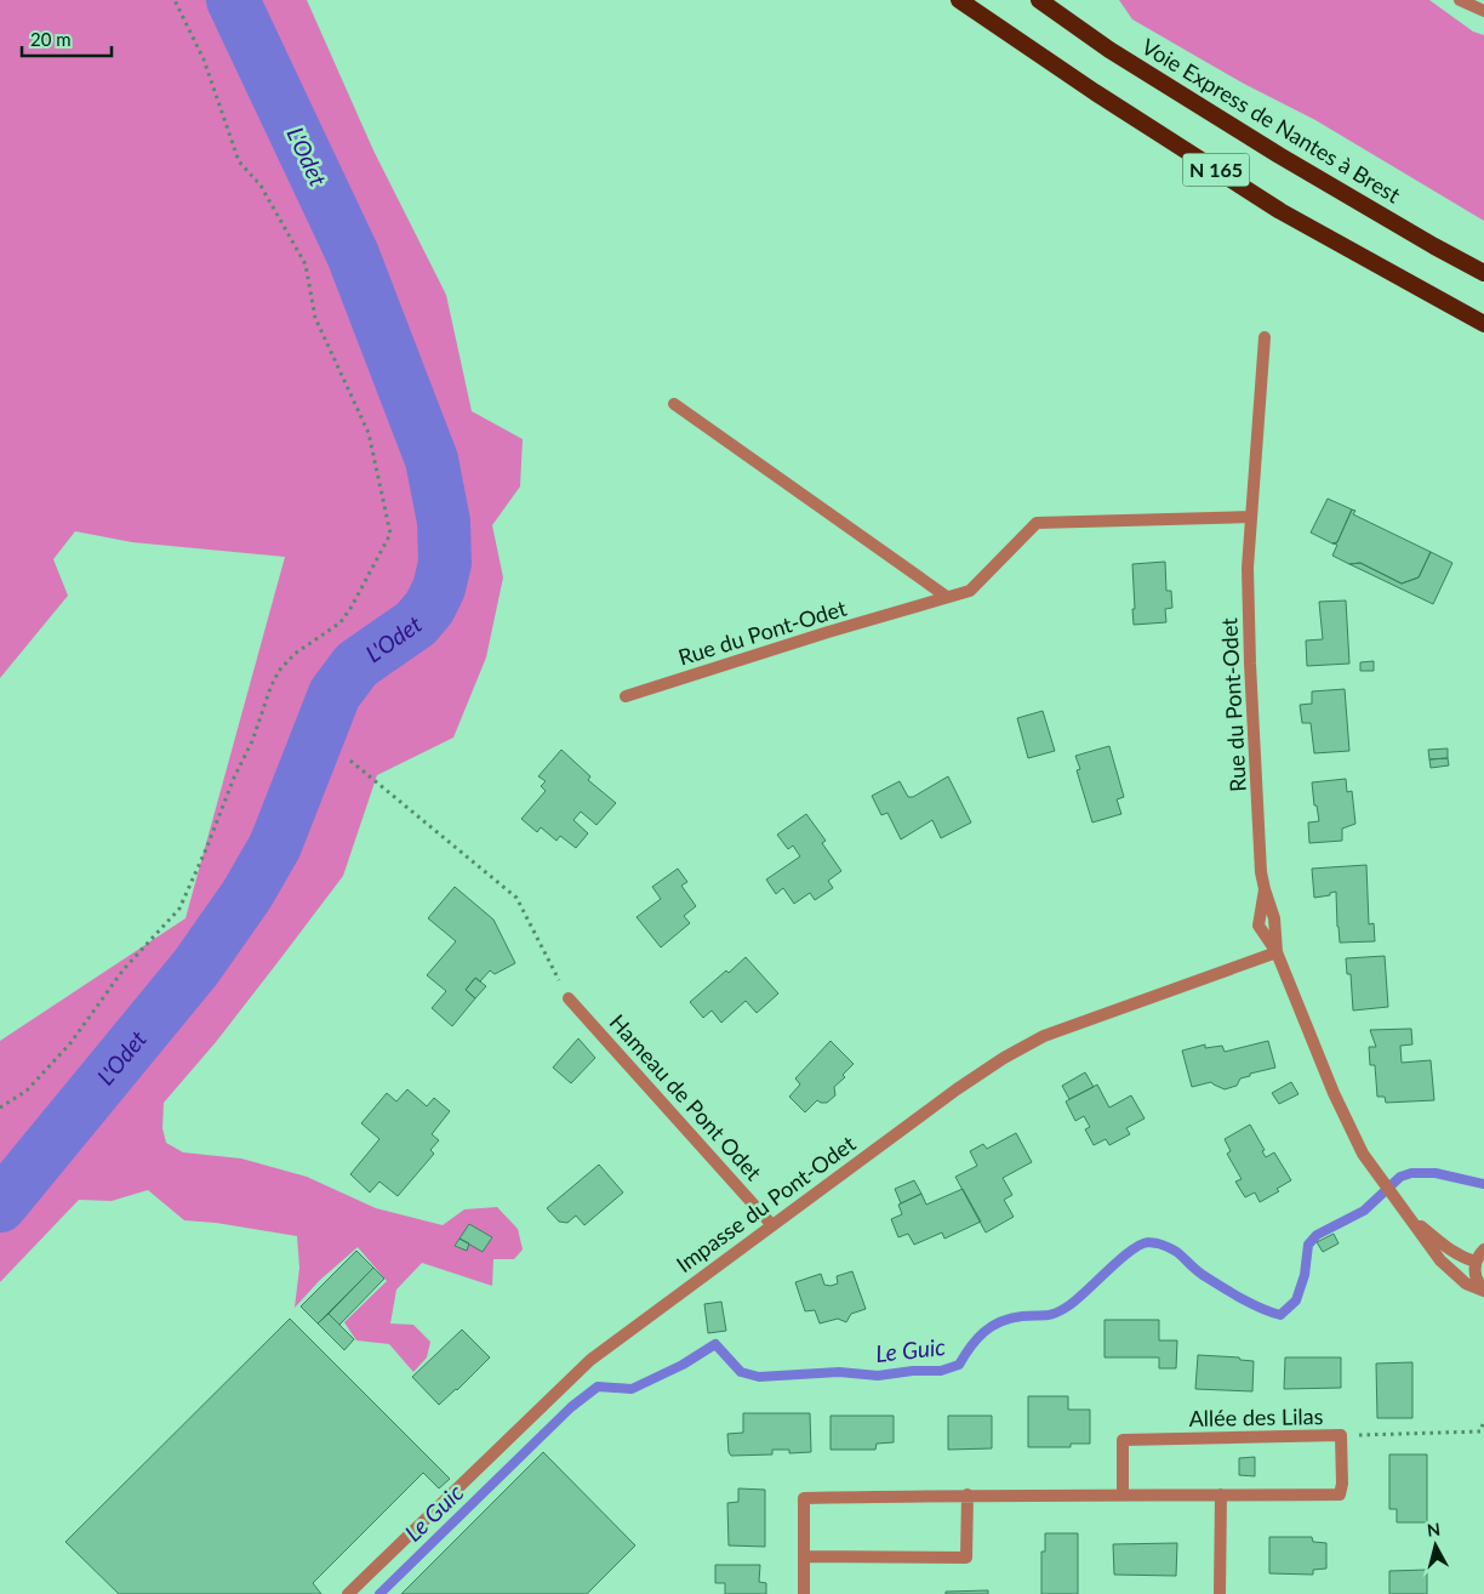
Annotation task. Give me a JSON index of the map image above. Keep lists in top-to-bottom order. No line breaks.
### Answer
{"streets":{"highway":["Voie Express de Nantes à Brest","N 165"],"street":["Rue du Pont-Odet","Hameau de Pont Odet","Impasse du Pont-Odet","Allée des Lilas"]},"crossings":[["Rue du Pont-Odet","Impasse du Pont-Odet"],["Hameau de Pont Odet","Impasse du Pont-Odet"]],"water":["L'Odet","Le Guic"],"scale_bar":"20 m","north":"top"}
